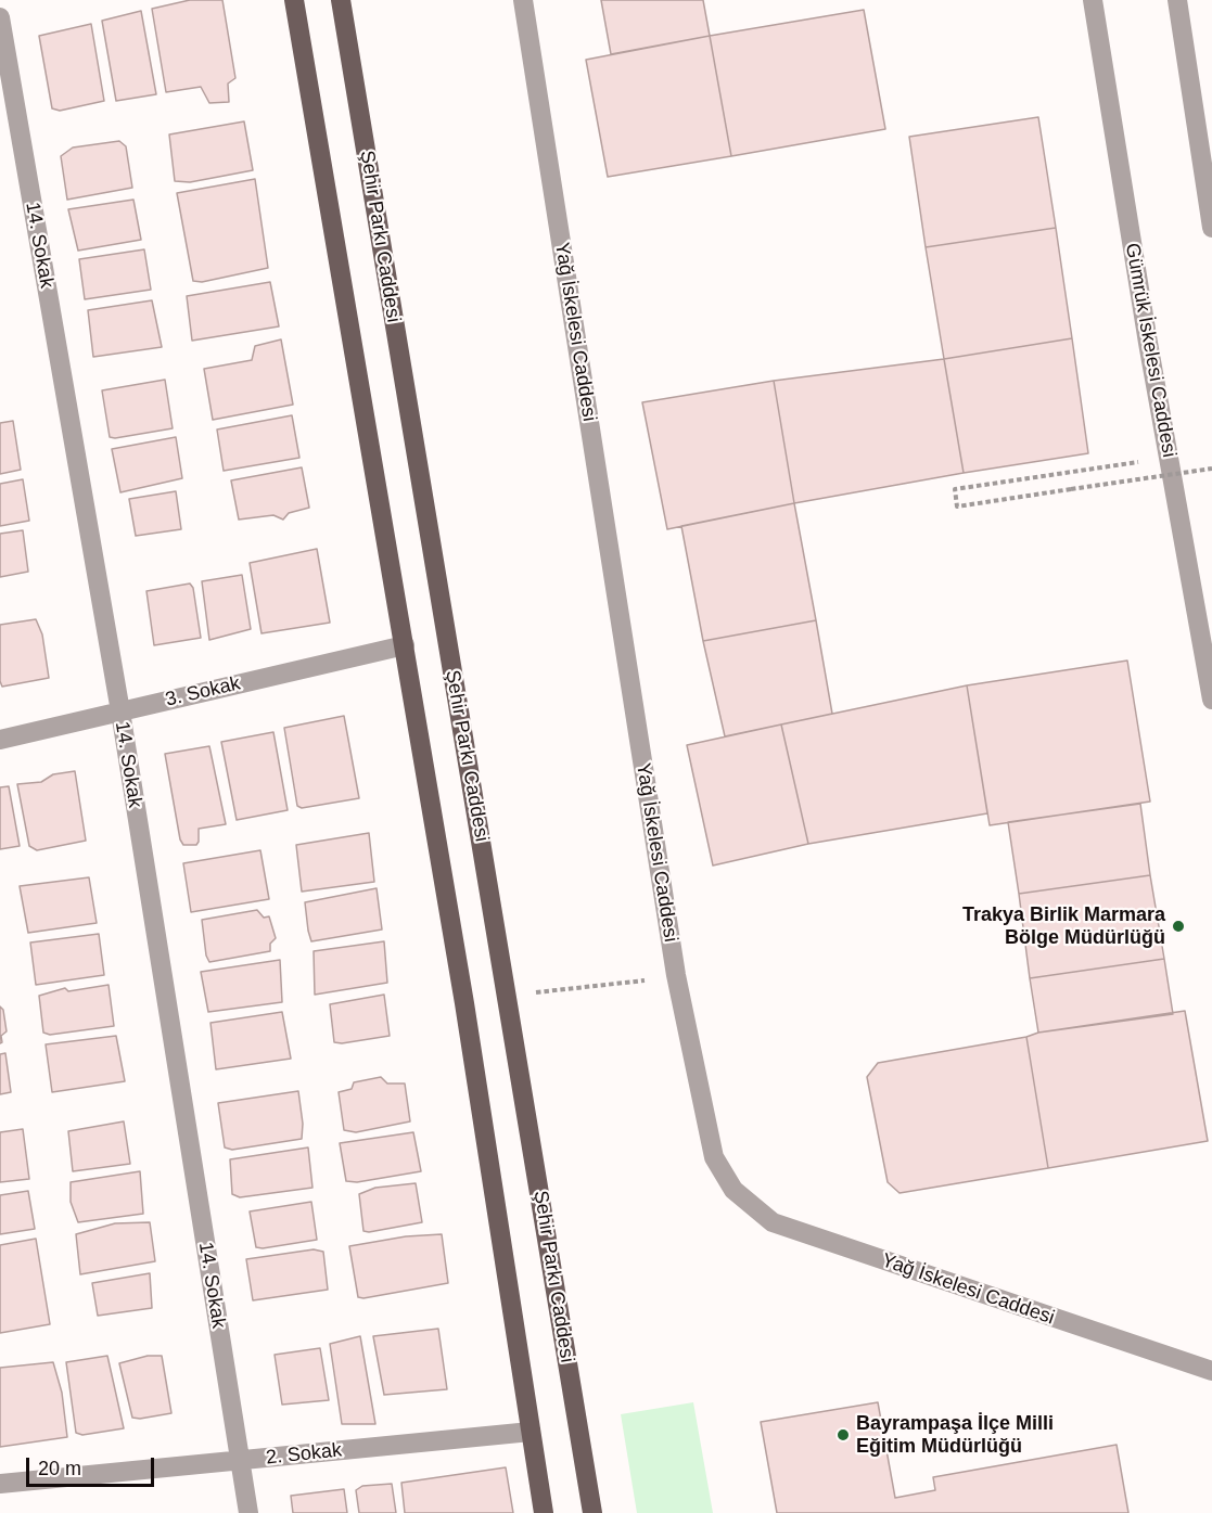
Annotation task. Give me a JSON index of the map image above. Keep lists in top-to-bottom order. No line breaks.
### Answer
{"streets":{"main road":["Şehir Parkı Caddesi"],"street":["14. Sokak","Yağ İskelesi Caddesi","Gümrük İskelesi Caddesi","3. Sokak","2. Sokak"]},"crossings":[["14. Sokak","3. Sokak"],["14. Sokak","2. Sokak"]],"places":["Trakya Birlik Marmara Bölge Müdürlüğü","Bayrampaşa İlçe Milli Eğitim Müdürlüğü"],"scale_bar":"20 m"}
